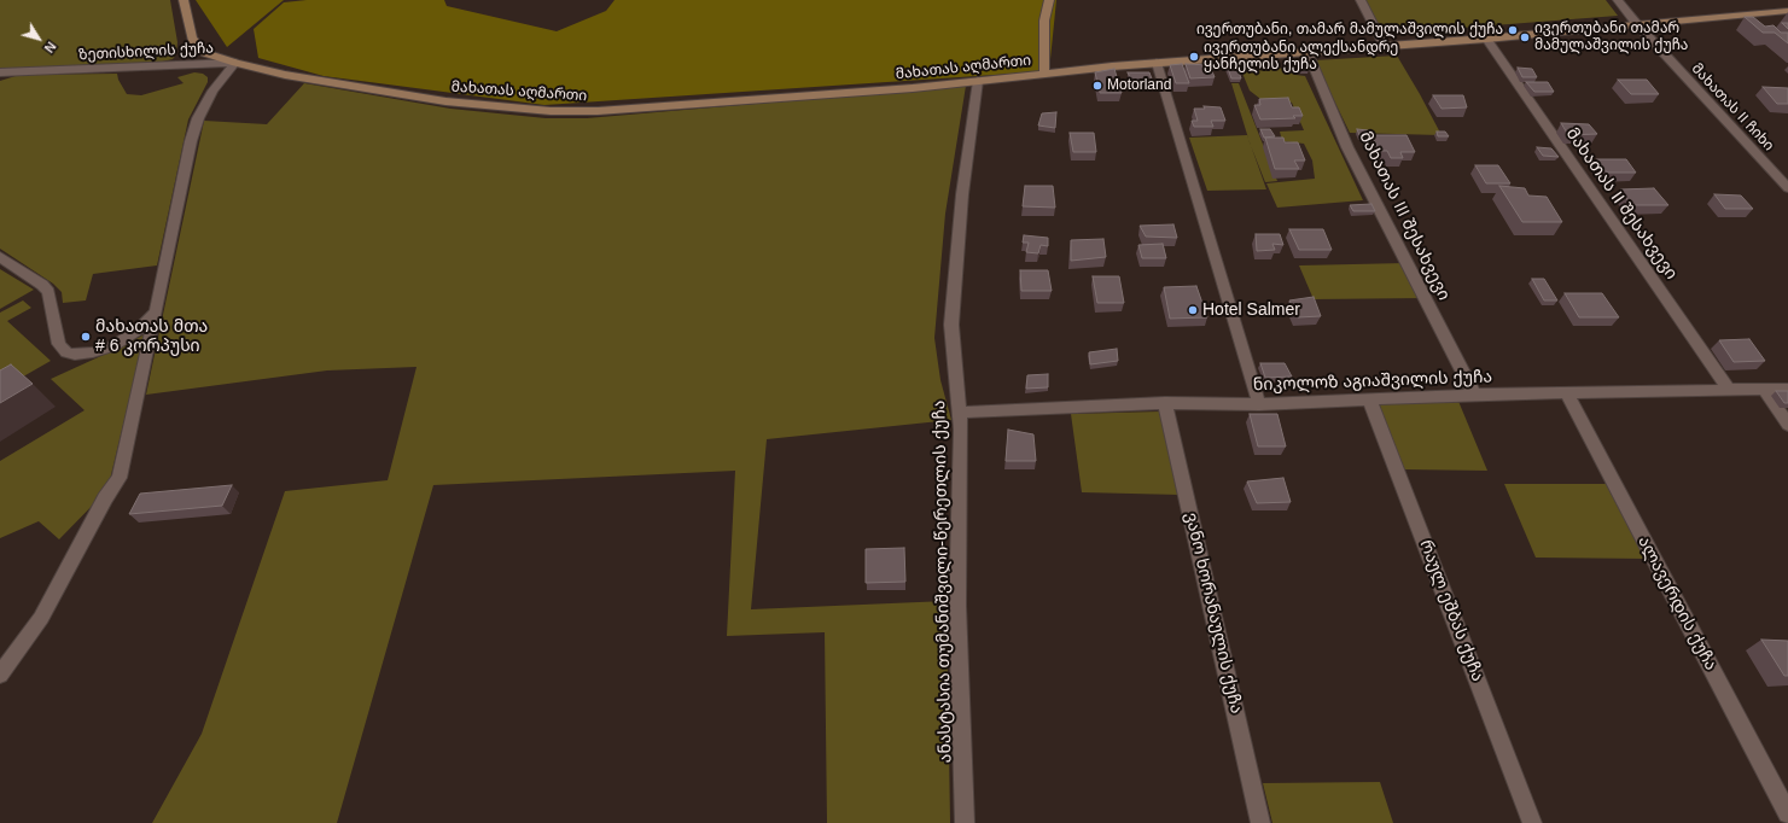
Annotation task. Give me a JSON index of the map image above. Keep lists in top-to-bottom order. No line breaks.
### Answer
{"streets":{"main road":["მახათას აღმართი"],"street":["ზეთისხილის ქუჩა","მახათას II ჩიხი","მახათას II შესახვევი","მახათას III შესახვევი","ნიკოლოზ აგიაშვილის ქუჩა","ანასტასია თუმანიშვილი-წერეთლის ქუჩა","ალავერდის ქუჩა","რაულ ეშბას ქუჩა","ვანო ხორანაულის ქუჩა"]},"crossings":[["ზეთისხილის ქუჩა","მახათას აღმართი"],["მახათას აღმართი","მახათას II ჩიხი"],["მახათას აღმართი","მახათას II შესახვევი"],["მახათას აღმართი","მახათას III შესახვევი"],["მახათას აღმართი","ანასტასია თუმანიშვილი-წერეთლის ქუჩა"],["მახათას II შესახვევი","ნიკოლოზ აგიაშვილის ქუჩა"],["მახათას III შესახვევი","ნიკოლოზ აგიაშვილის ქუჩა"],["ნიკოლოზ აგიაშვილის ქუჩა","ანასტასია თუმანიშვილი-წერეთლის ქუჩა"],["ნიკოლოზ აგიაშვილის ქუჩა","ალავერდის ქუჩა"],["ნიკოლოზ აგიაშვილის ქუჩა","რაულ ეშბას ქუჩა"],["ნიკოლოზ აგიაშვილის ქუჩა","ვანო ხორანაულის ქუჩა"]],"places":["ივერთუბანი, თამარ მამულაშვილის ქუჩა","ივერთუბანი თამარ მამულაშვილის ქუჩა","ივერთუბანი ალექსანდრე ყანჩელის ქუჩა","Motorland","Hotel Salmer","მახათას მთა # 6 კორპუსი"],"north":"bottom right"}
